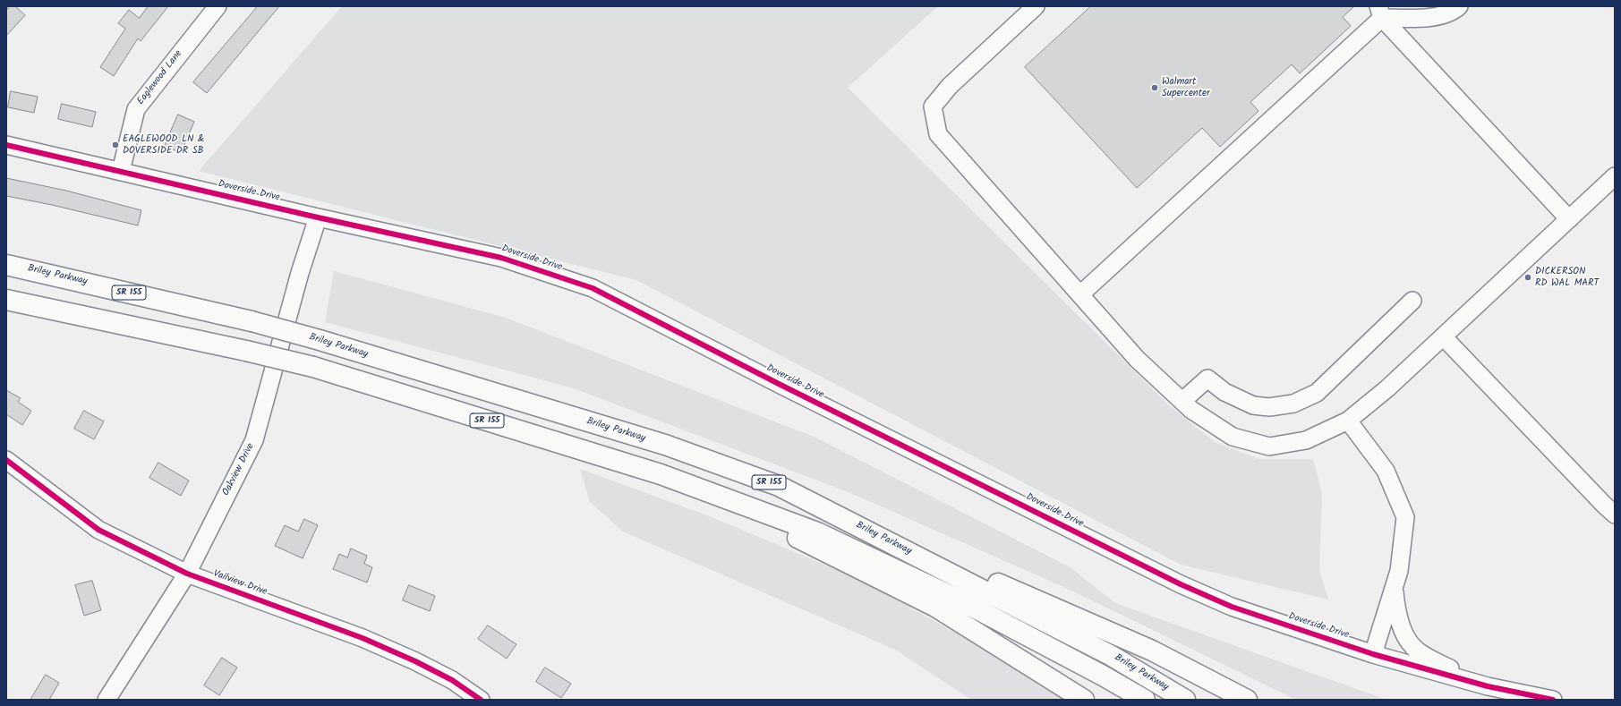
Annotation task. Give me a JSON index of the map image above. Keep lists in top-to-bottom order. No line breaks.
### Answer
{"streets":{"highway":["Briley Parkway","SR 155"],"street":["Eaglewood Lane","Doverside Drive","Oakview Drive","Vailview Drive"]},"crossings":[["Eaglewood Lane","Doverside Drive"],["Doverside Drive","Oakview Drive"],["Oakview Drive","Vailview Drive"]],"places":["Walmart Supercenter","EAGLEWOOD LN & DOVERSIDE DR SB","DICKERSON RD WAL MART"]}
